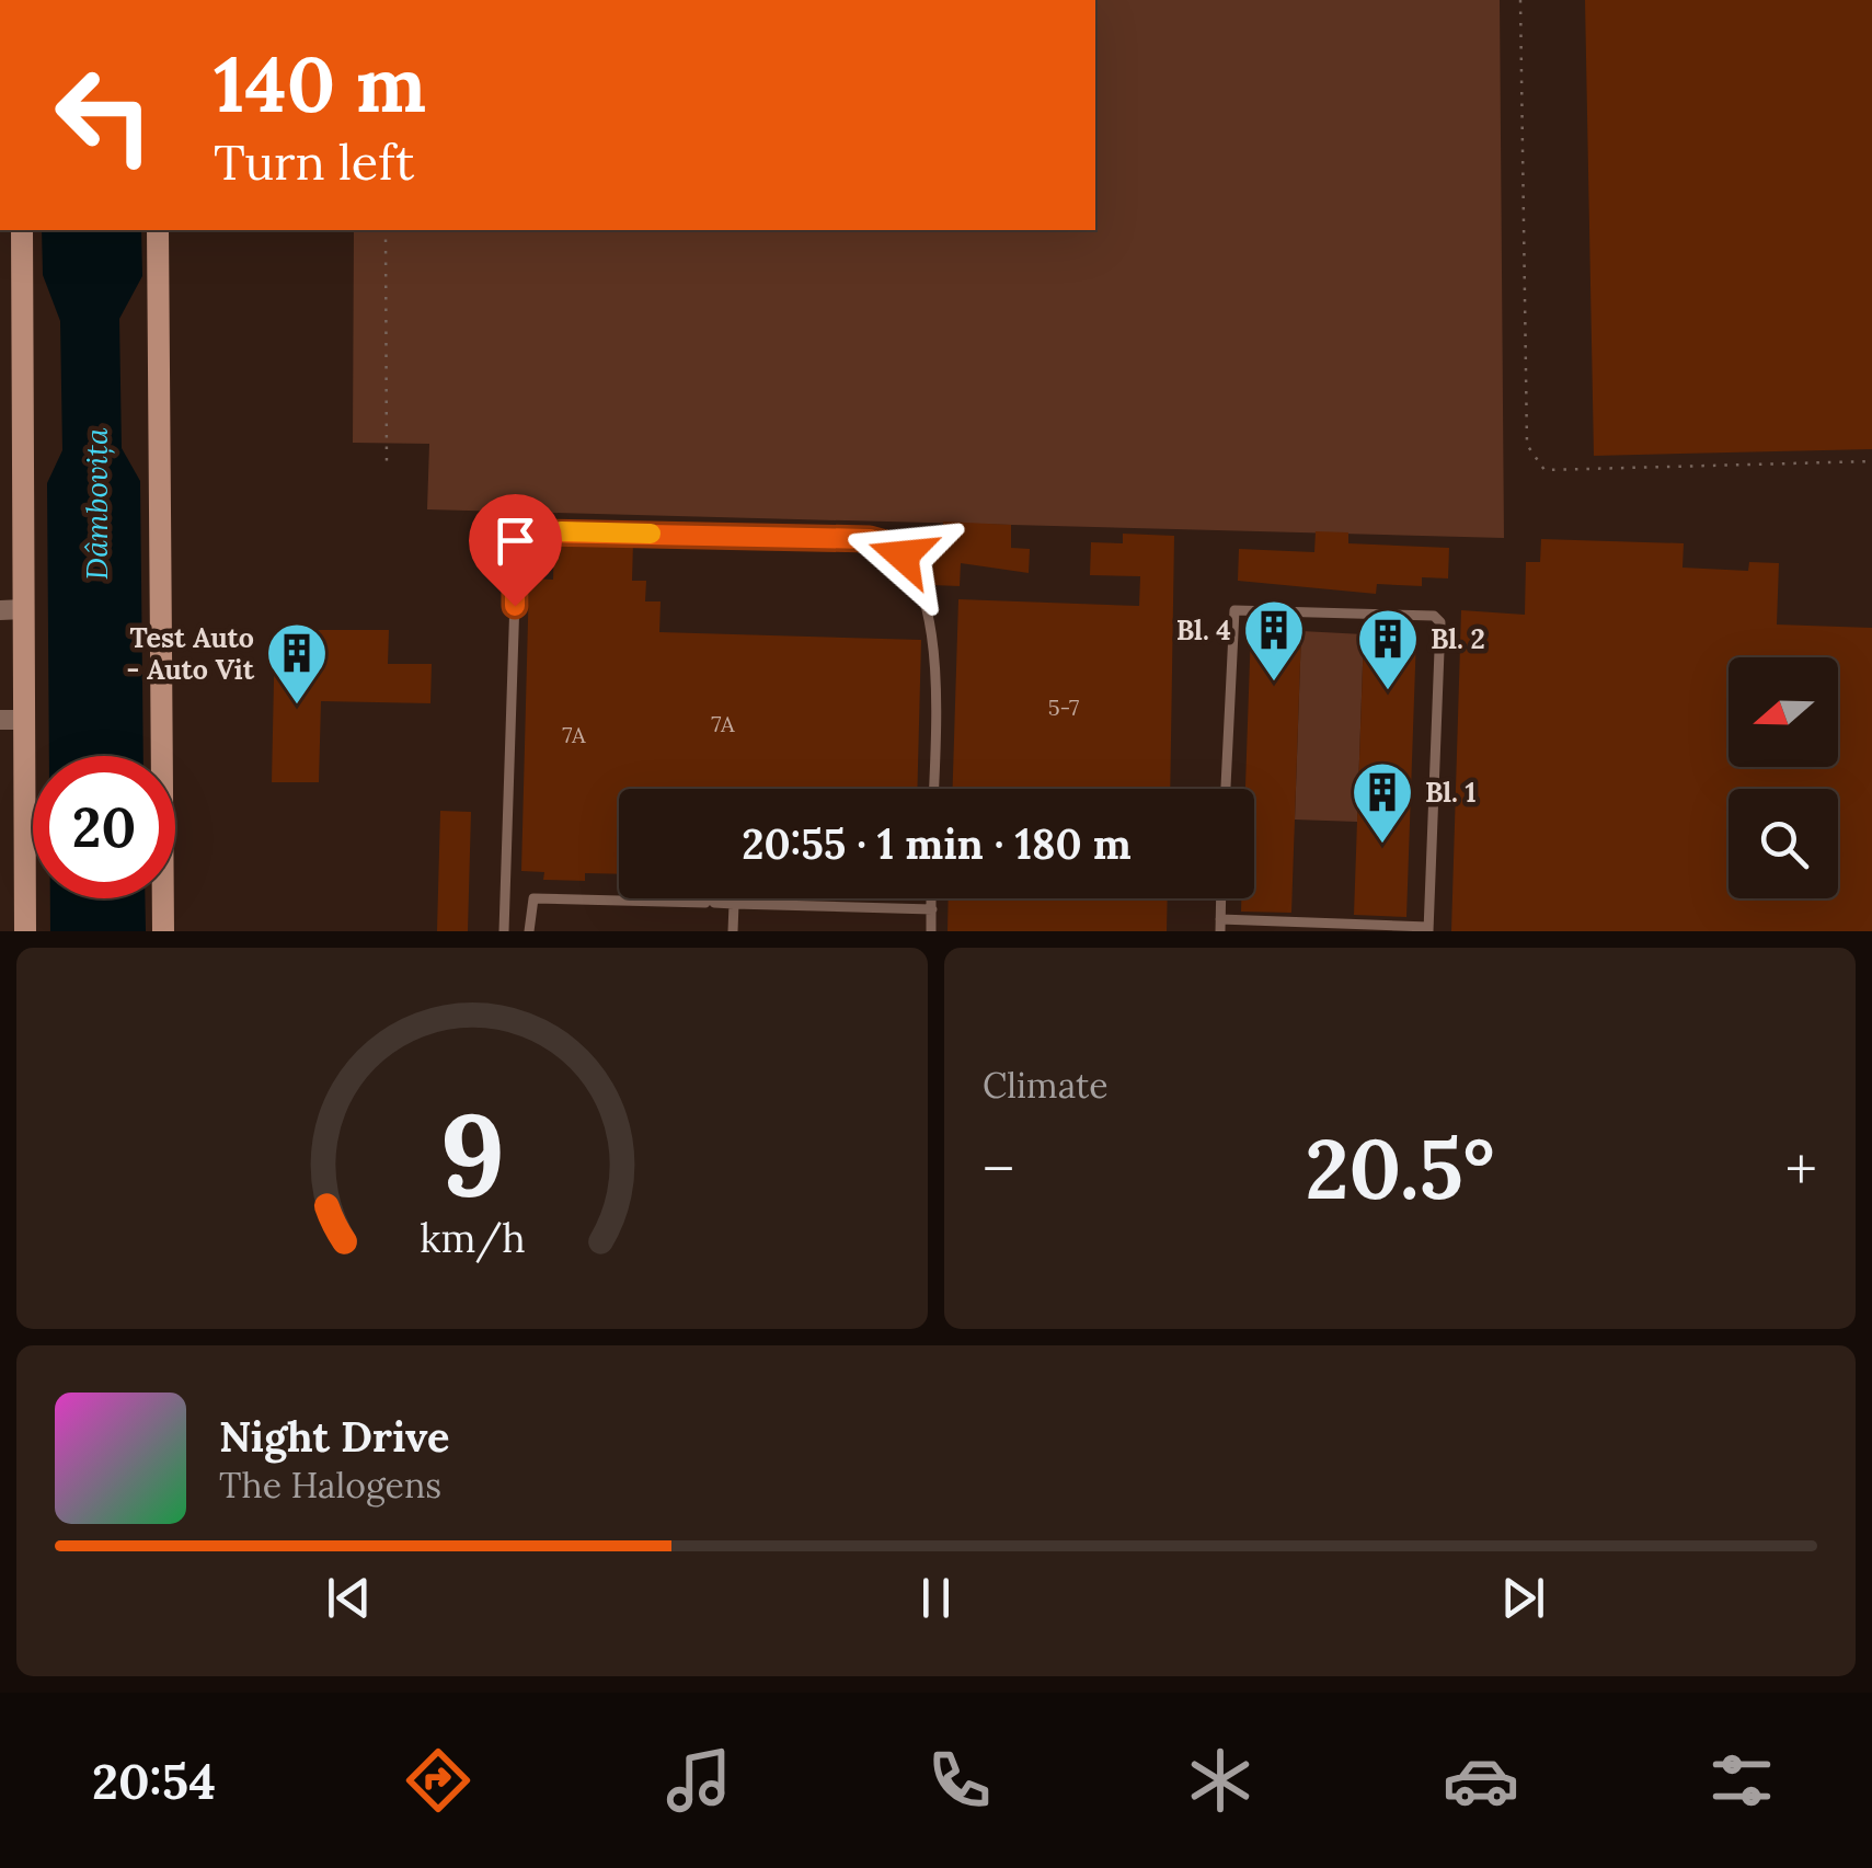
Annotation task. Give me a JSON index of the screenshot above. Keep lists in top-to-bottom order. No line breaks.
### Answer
{"water":["Dâmbovița"],"places":{"building":["Bl. 4","Bl. 2","Test Auto - Auto Vit","Bl. 1"]},"house_numbers":["5-7","7A","7A"],"north":"left","page":{"turn":["140 m","Turn left"],"limit":"20","trip":"20:55 · 1 min · 180 m","tile":"Climate","heat":["−","20.5°","+"],"song":["Night Drive","The Halogens"],"tabs":"20:54","gauge":["9","km/h"]}}
